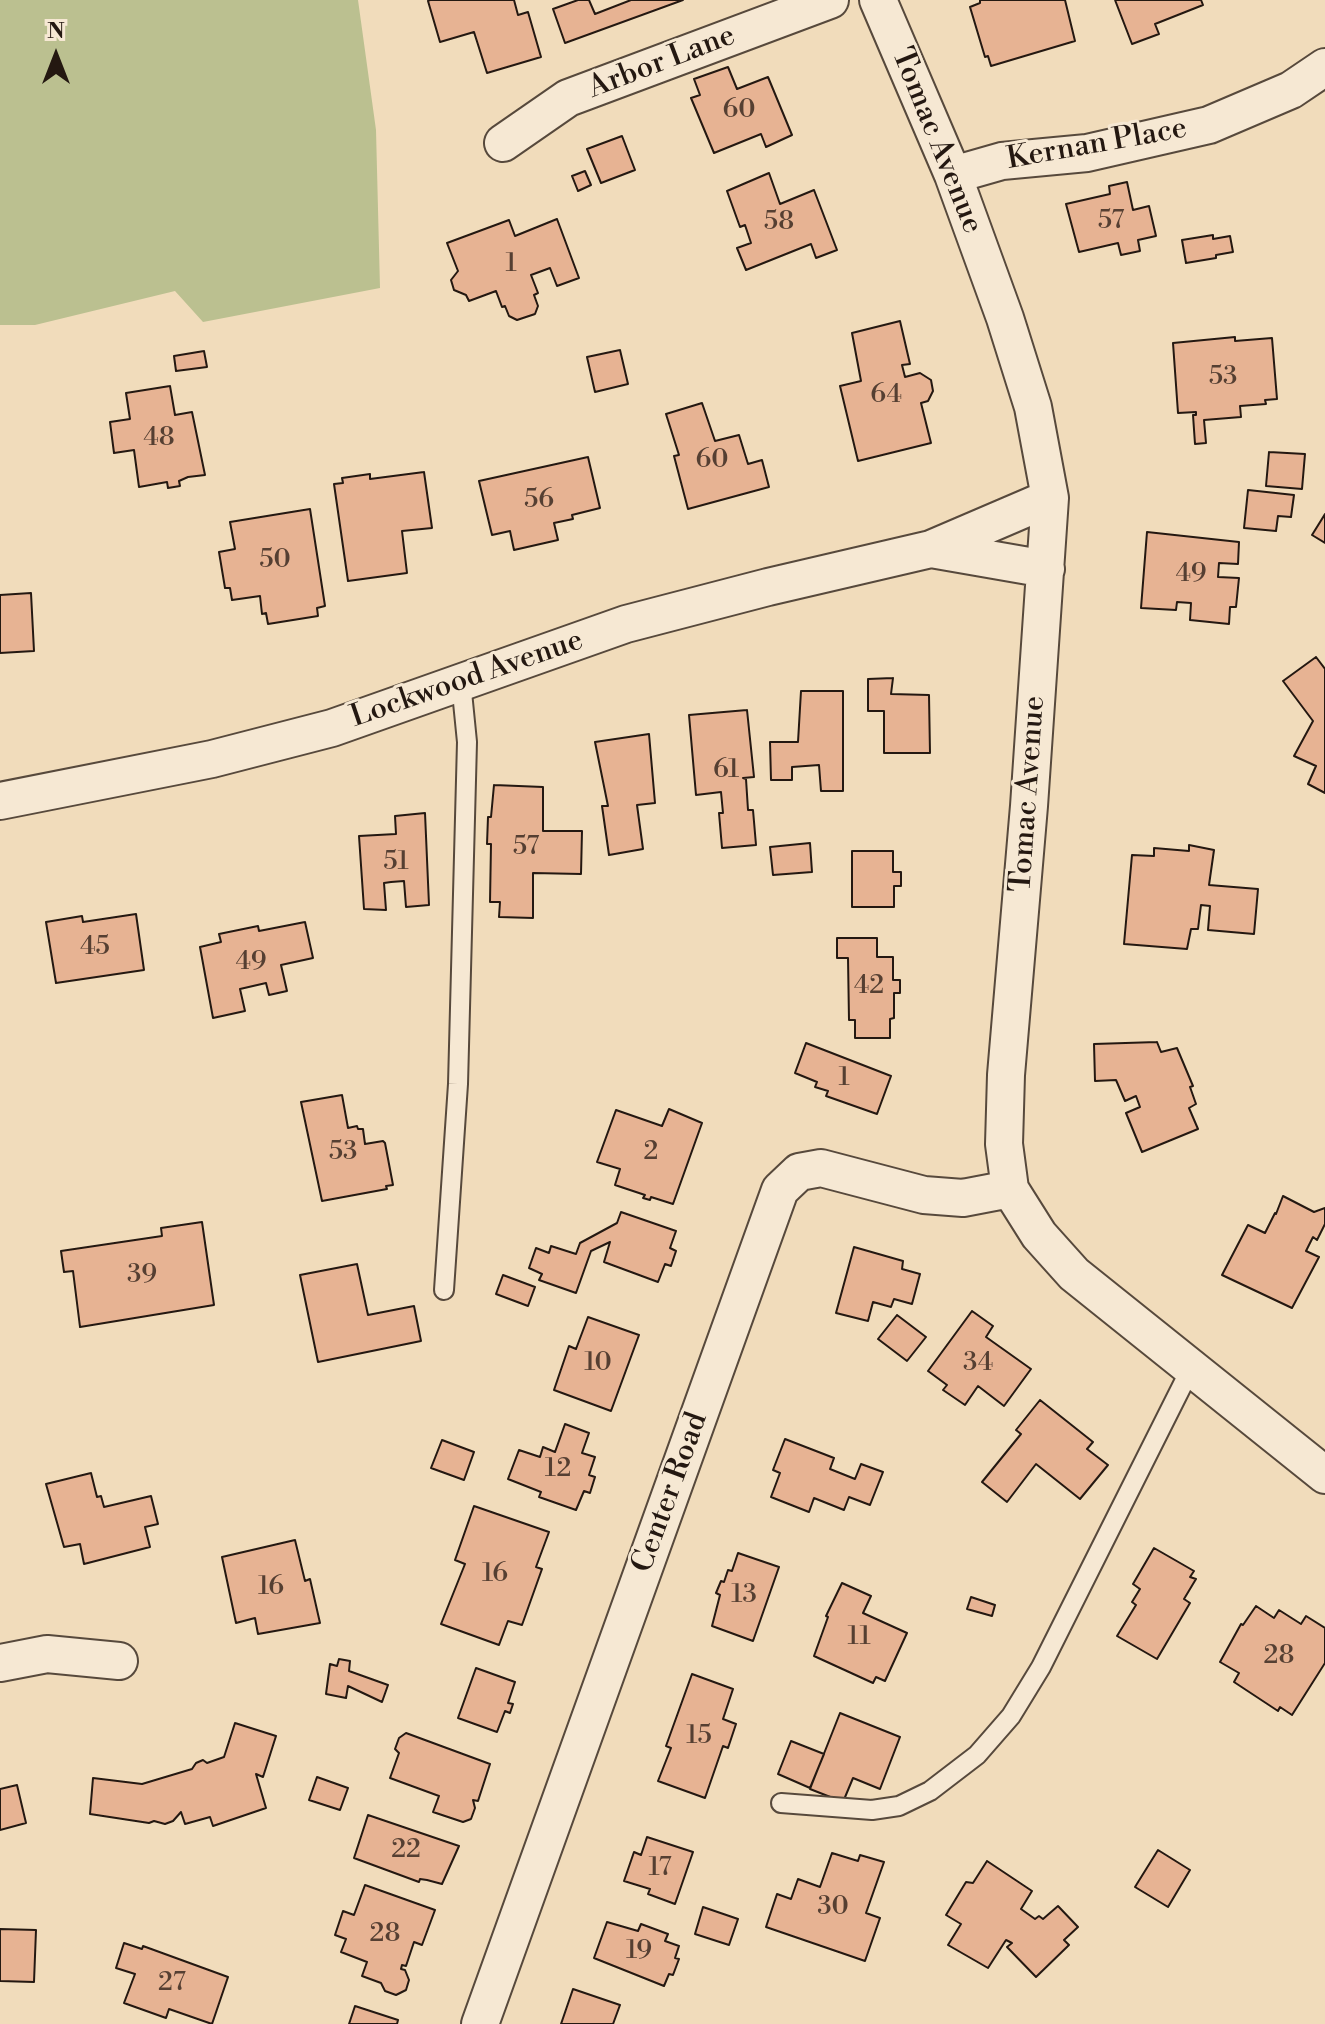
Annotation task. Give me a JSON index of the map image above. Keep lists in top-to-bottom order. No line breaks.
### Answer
{"streets":{"street":["Arbor Lane","Tomac Avenue","Kernan Place","Lockwood Avenue","Center Road"]},"crossings":[["Tomac Avenue","Kernan Place"],["Tomac Avenue","Lockwood Avenue"],["Tomac Avenue","Center Road"]],"house_numbers":["60","57","58","1","53","64","48","60","56","50","49","61","57","51","45","49","42","1","53","2","39","10","34","12","16","16","13","11","28","15","22","17","30","28","19","27"],"north":"top"}
